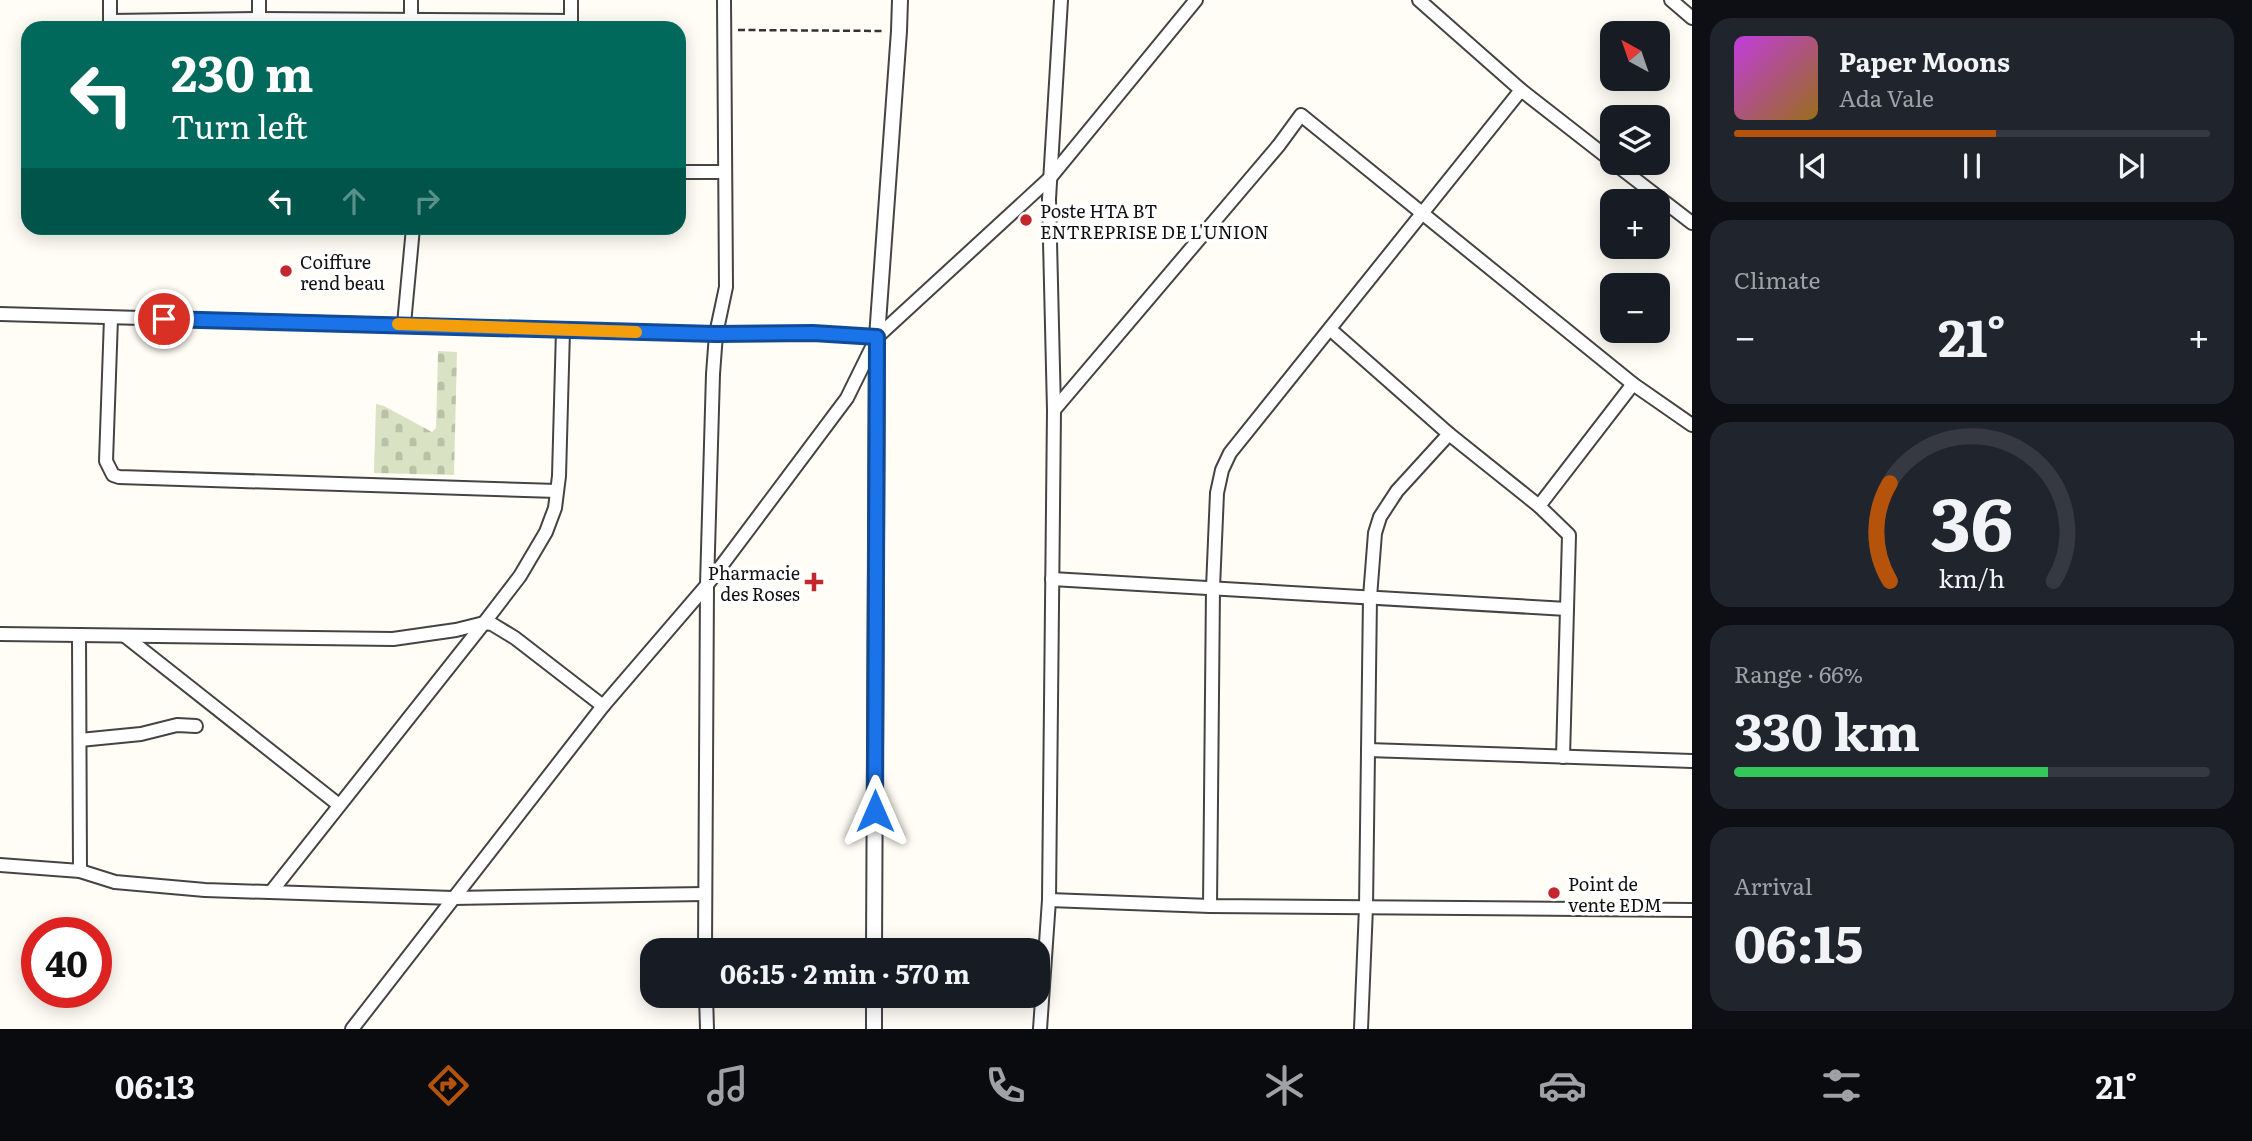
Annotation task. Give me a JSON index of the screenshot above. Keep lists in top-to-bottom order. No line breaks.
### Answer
{"places":{"other":["Poste HTA BT ENTREPRISE DE L'UNION","Coiffure rend beau","Point de vente EDM"],"health":["Pharmacie des Roses"]},"north":"top left","page":{"map_buttons":["+","−"],"turn":["230 m","Turn left"],"song":["Paper Moons","Ada Vale"],"tile":["Climate",["Range · 66%","330 km"],["Arrival","06:15"]],"heat":["−","21°","+"],"limit":"40","trip":"06:15 · 2 min · 570 m","tabs":["06:13","21°"],"gauge":["36","km/h"]}}
